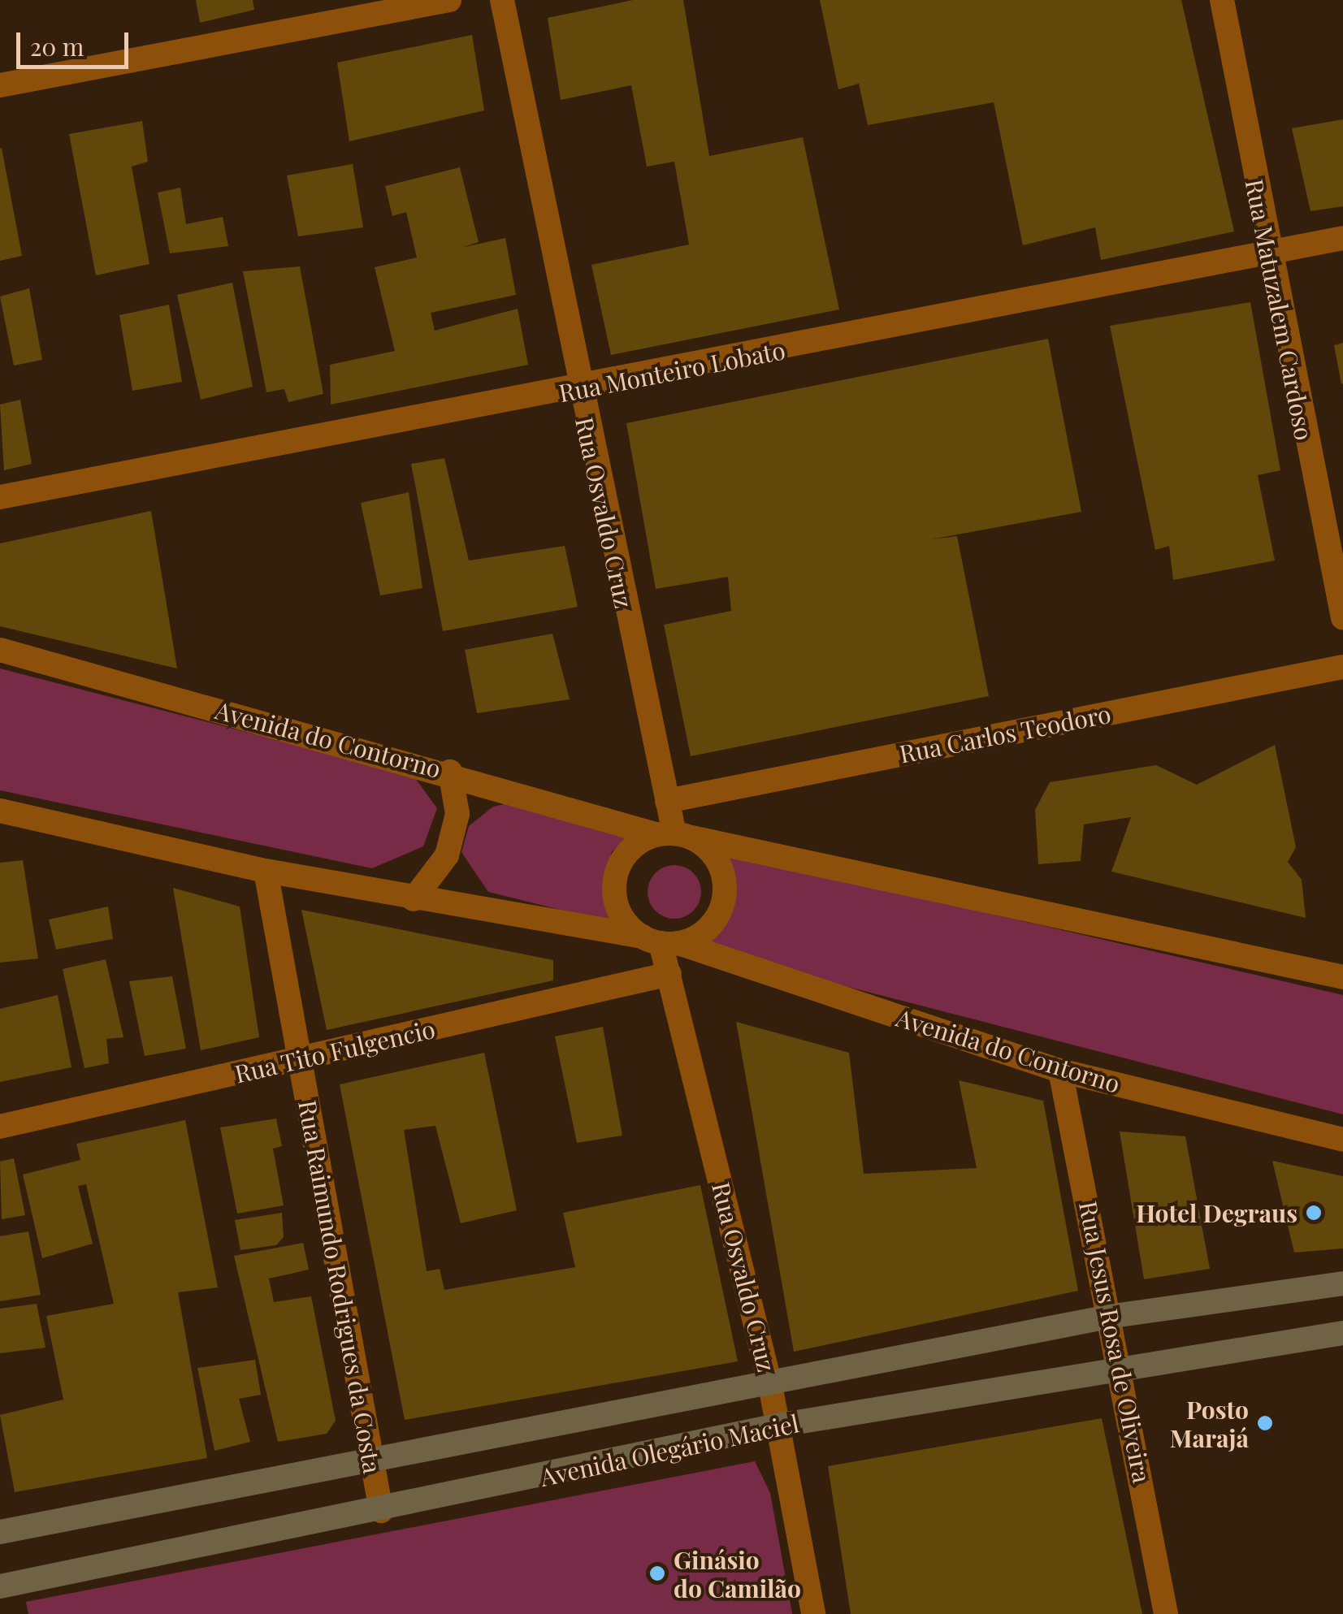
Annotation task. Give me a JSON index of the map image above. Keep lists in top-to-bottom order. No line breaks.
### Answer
{"streets":{"main road":["Avenida Olegário Maciel"],"street":["Rua Matuzalem Cardoso","Rua Monteiro Lobato","Rua Osvaldo Cruz","Rua Carlos Teodoro","Avenida do Contorno","Rua Tito Fulgencio","Rua Raimundo Rodrigues da Costa","Rua Jesus Rosa de Oliveira"]},"crossings":[["Rua Matuzalem Cardoso","Rua Monteiro Lobato"],["Rua Monteiro Lobato","Rua Osvaldo Cruz"],["Rua Osvaldo Cruz","Rua Carlos Teodoro"],["Rua Osvaldo Cruz","Avenida do Contorno"],["Rua Osvaldo Cruz","Rua Tito Fulgencio"],["Rua Osvaldo Cruz","Avenida Olegário Maciel"],["Avenida do Contorno","Rua Raimundo Rodrigues da Costa"],["Avenida do Contorno","Rua Jesus Rosa de Oliveira"],["Rua Tito Fulgencio","Rua Raimundo Rodrigues da Costa"],["Rua Raimundo Rodrigues da Costa","Avenida Olegário Maciel"],["Rua Jesus Rosa de Oliveira","Avenida Olegário Maciel"]],"places":["Hotel Degraus","Posto Marajá","Ginásio do Camilão"],"scale_bar":"20 m"}
